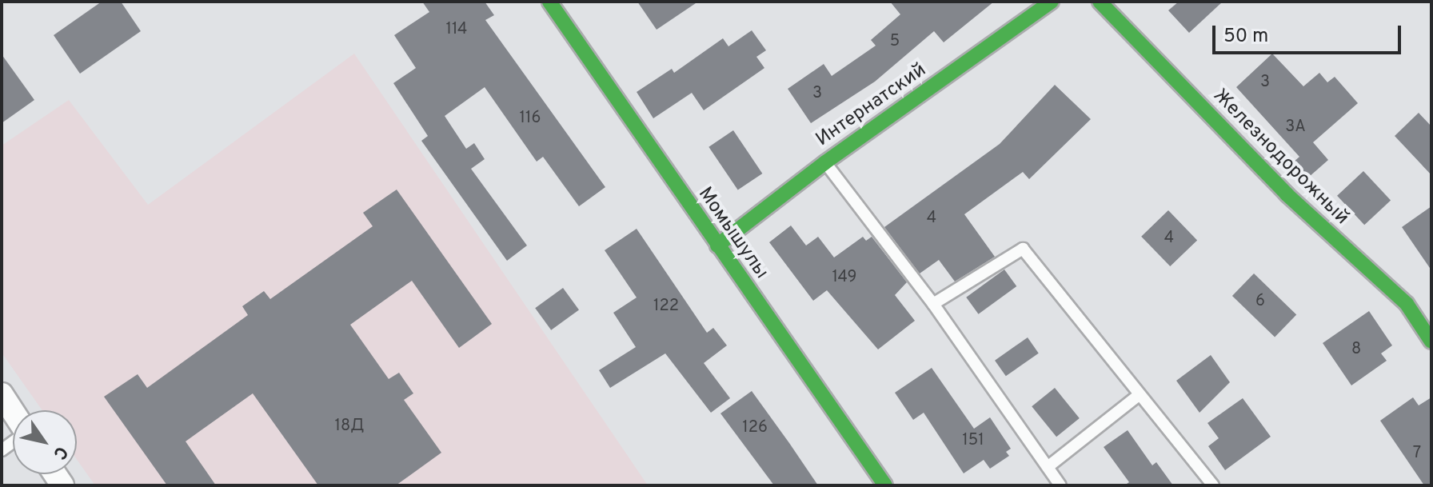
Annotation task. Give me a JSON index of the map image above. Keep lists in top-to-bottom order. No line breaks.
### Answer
{"streets":{"street":["Интернатский","Железнодорожный","Момышулы"]},"crossings":[["Интернатский","Момышулы"]],"house_numbers":["114","5","3","3","116","3А","4","4","149","6","122","8","18Д","126","151","7"],"scale_bar":"50 m","north":"bottom right"}
